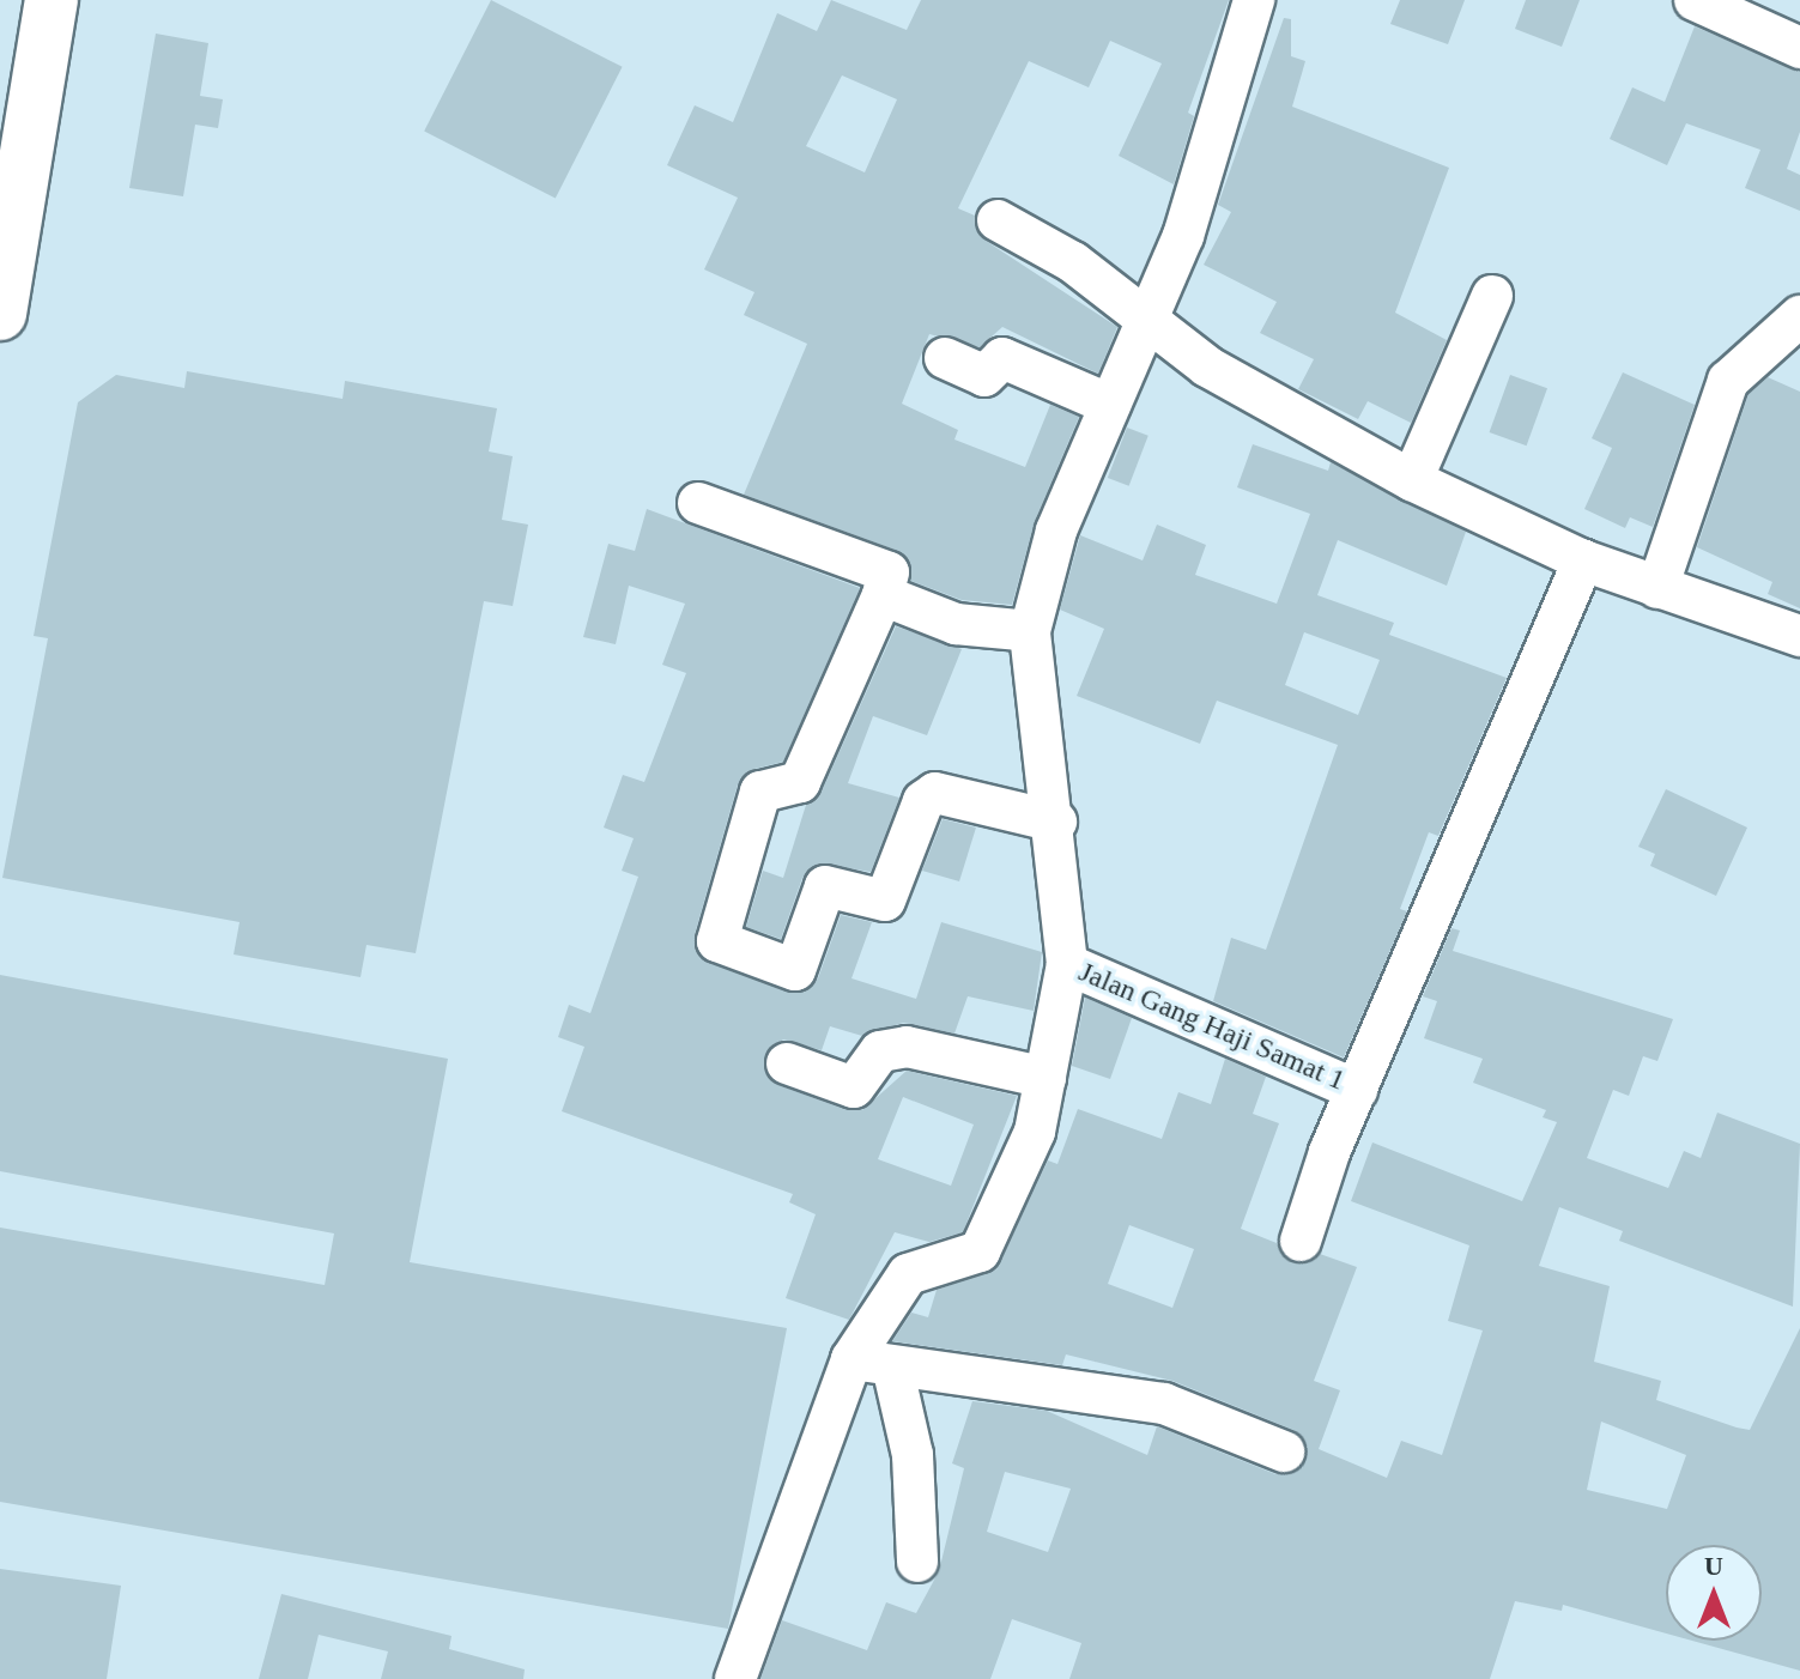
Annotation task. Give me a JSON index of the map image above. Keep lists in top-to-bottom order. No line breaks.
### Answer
{"streets":{"street":["Jalan Gang Haji Samat 1"]},"north":"top"}
